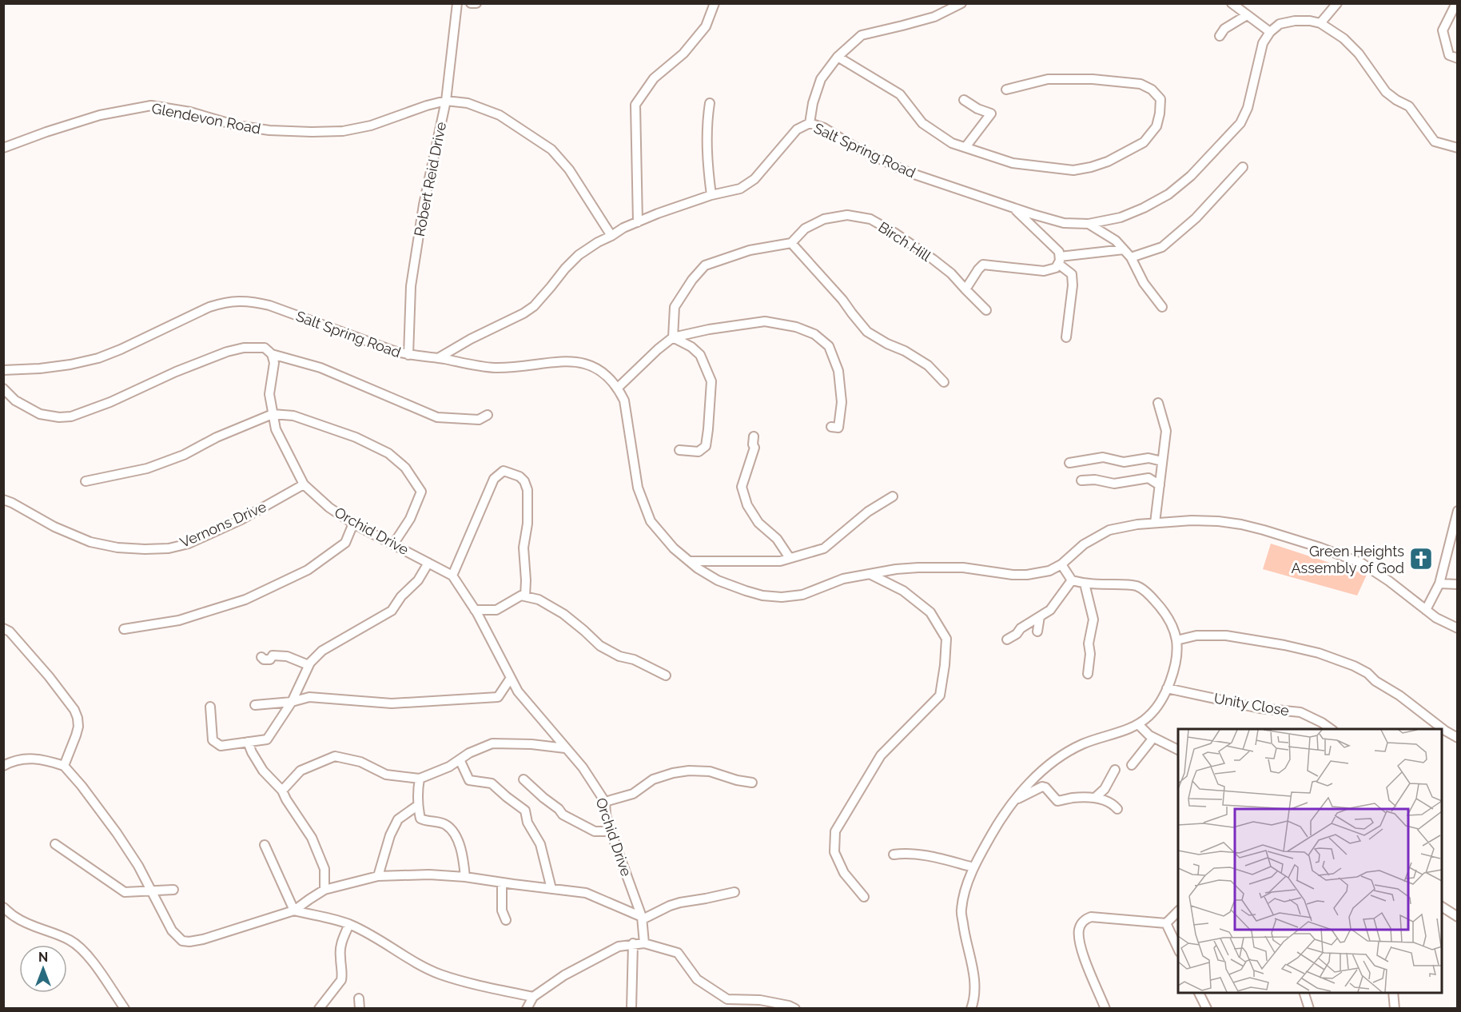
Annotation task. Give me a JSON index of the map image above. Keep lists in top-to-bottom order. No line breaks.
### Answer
{"streets":{"street":["Glendevon Road","Salt Spring Road","Robert Reid Drive","Birch Hill","Vernons Drive","Orchid Drive","Unity Close"]},"crossings":[["Glendevon Road","Salt Spring Road"],["Glendevon Road","Robert Reid Drive"],["Salt Spring Road","Robert Reid Drive"],["Vernons Drive","Orchid Drive"]],"places":{"church":["Green Heights Assembly of God"]},"north":"top"}
